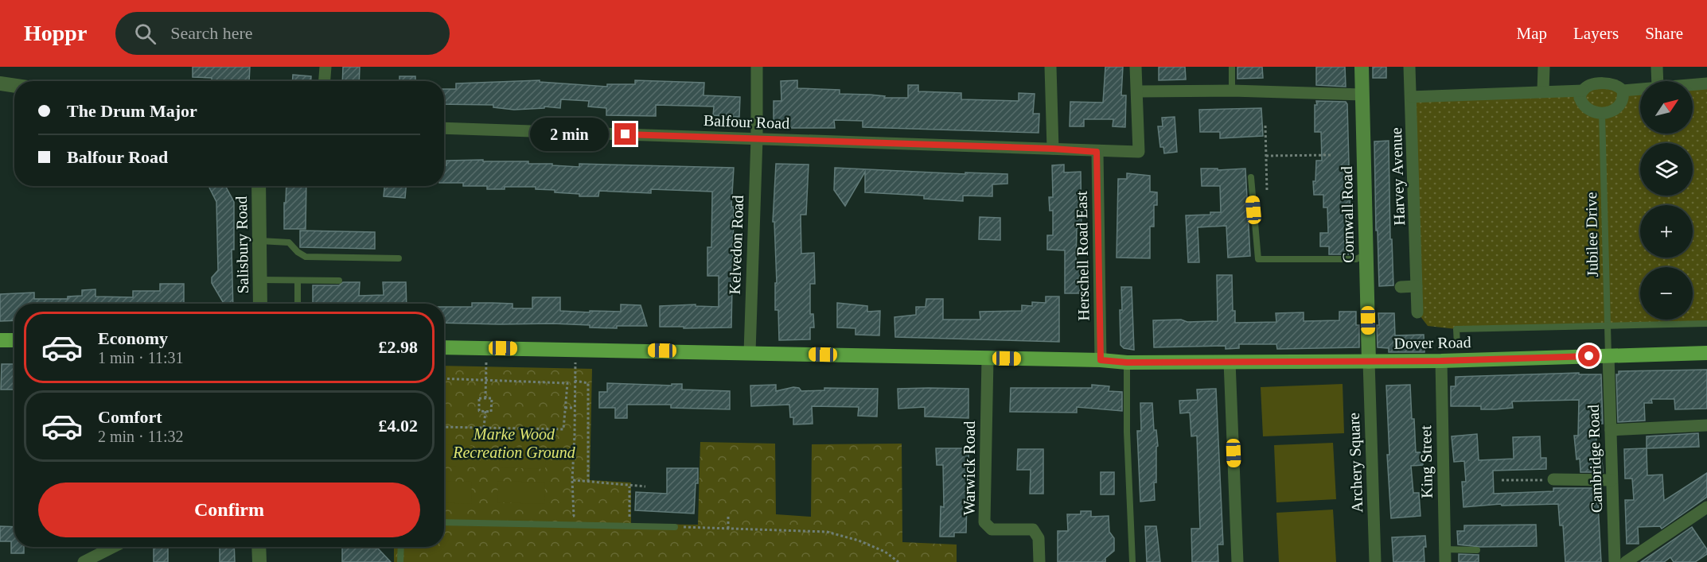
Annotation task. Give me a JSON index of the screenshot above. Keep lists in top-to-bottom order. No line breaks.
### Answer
{"streets":{"main road":["Cornwall Road","Dover Road"],"street":["Balfour Road","Harvey Avenue","Salisbury Road","Kelvedon Road","Herschell Road East","Cambridge Road","King Street","Archery Square","Warwick Road"],"lane":["Jubilee Drive"]},"crossings":[["Balfour Road","Kelvedon Road"],["Balfour Road","Herschell Road East"],["Cornwall Road","Dover Road"],["Cornwall Road","Archery Square"],["Jubilee Drive","Dover Road"],["Jubilee Drive","Cambridge Road"],["Kelvedon Road","Dover Road"],["Herschell Road East","Dover Road"],["Dover Road","Cambridge Road"],["Dover Road","King Street"],["Dover Road","Archery Square"],["Dover Road","Warwick Road"]],"parks":["Marke Wood Recreation Ground"],"north":"top right","page":{"header":"Hoppr","search":"Search here","nav":["Map","Layers","Share"],"map_buttons":["+","−"],"banner":["The Drum Major","Balfour Road"],"bubble":"2 min","list":[{"name":"Economy","note":"1 min · 11:31","value":"£2.98"},{"name":"Comfort","note":"2 min · 11:32","value":"£4.02"}],"buttons":"Confirm"}}
